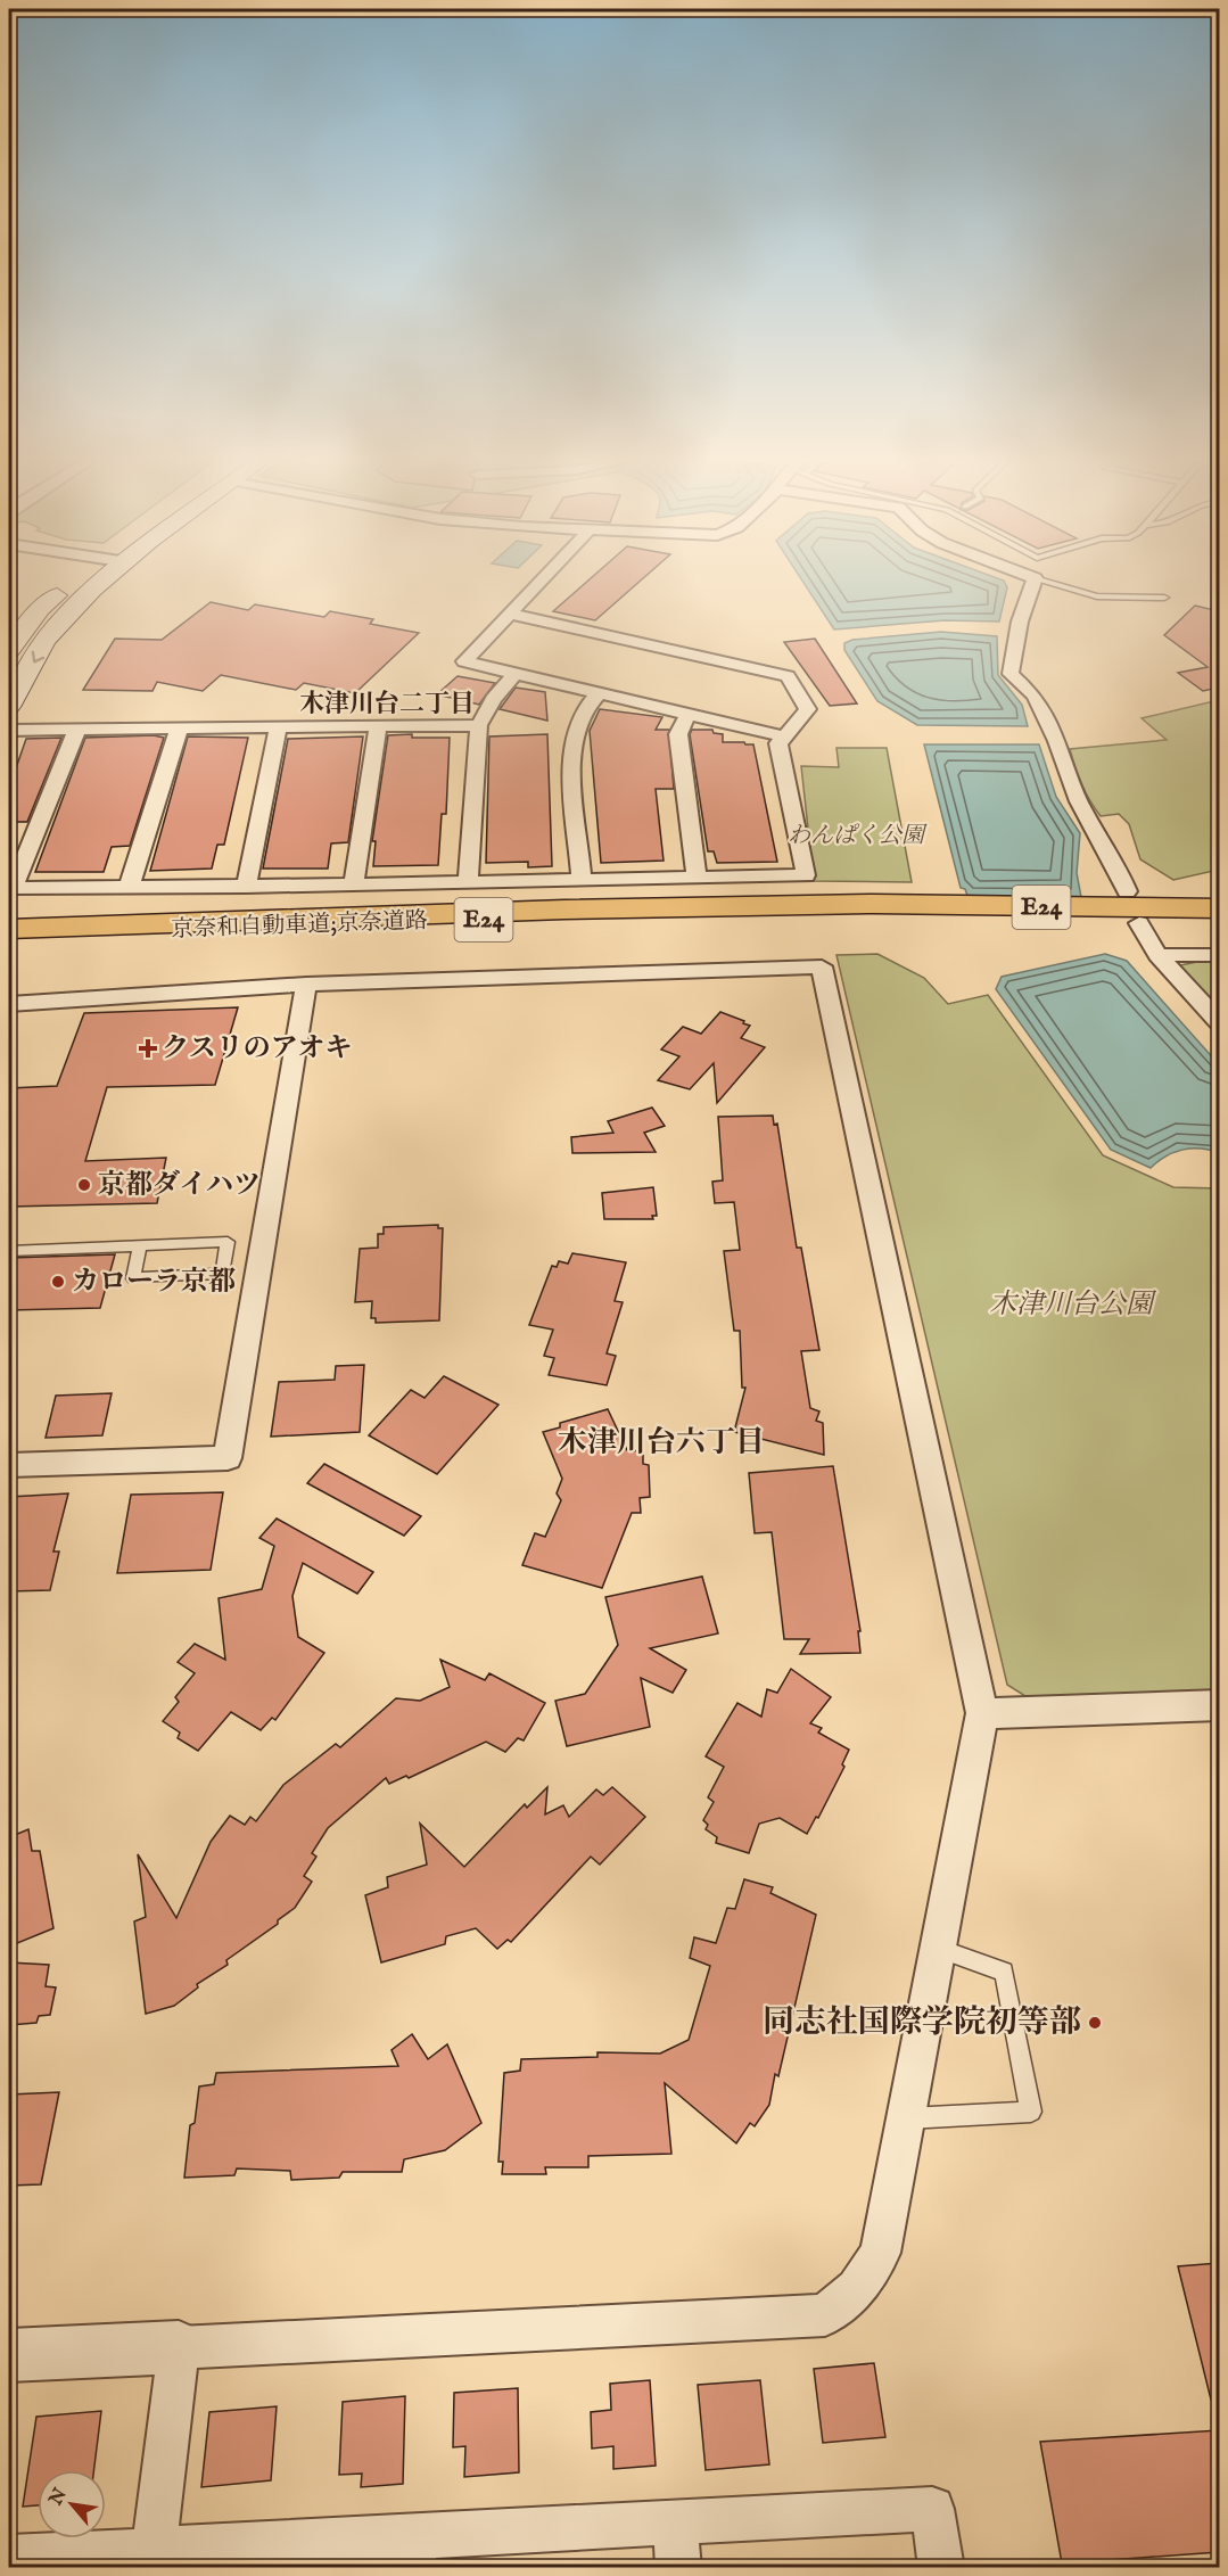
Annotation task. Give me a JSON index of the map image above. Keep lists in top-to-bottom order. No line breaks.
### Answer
{"streets":{"highway":["E24","京奈和自動車道;京奈道路"]},"districts":["木津川台二丁目","木津川台六丁目"],"parks":["わんぱく公園","木津川台公園"],"places":{"health":["クスリのアオキ"],"other":["京都ダイハツ","カローラ京都","同志社国際学院初等部"]},"north":"top left"}
